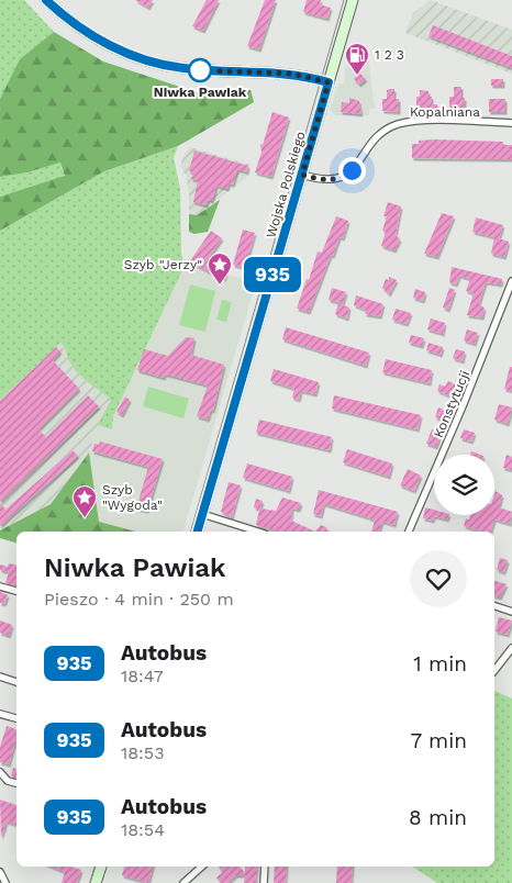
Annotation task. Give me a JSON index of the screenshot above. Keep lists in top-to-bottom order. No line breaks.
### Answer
{"streets":{"main road":["Wojska Polskiego"],"street":["Kopalniana","Konstytucji"]},"crossings":[["Kopalniana","Wojska Polskiego"]],"places":{"other":["Niwka Pawiak"],"fuel station":["1 2 3"],"place":["Szyb \"Jerzy\"","Szyb \"Wygoda\""]},"lines":["bus line 935"],"page":{"on_map":"935","heading":["Niwka Pawiak","Pieszo · 4 min · 250 m"],"list":[{"mark":"935","name":"Autobus","note":"18:47","value":"1 min"},{"mark":"935","name":"Autobus","note":"18:53","value":"7 min"},{"mark":"935","name":"Autobus","note":"18:54","value":"8 min"}]}}
